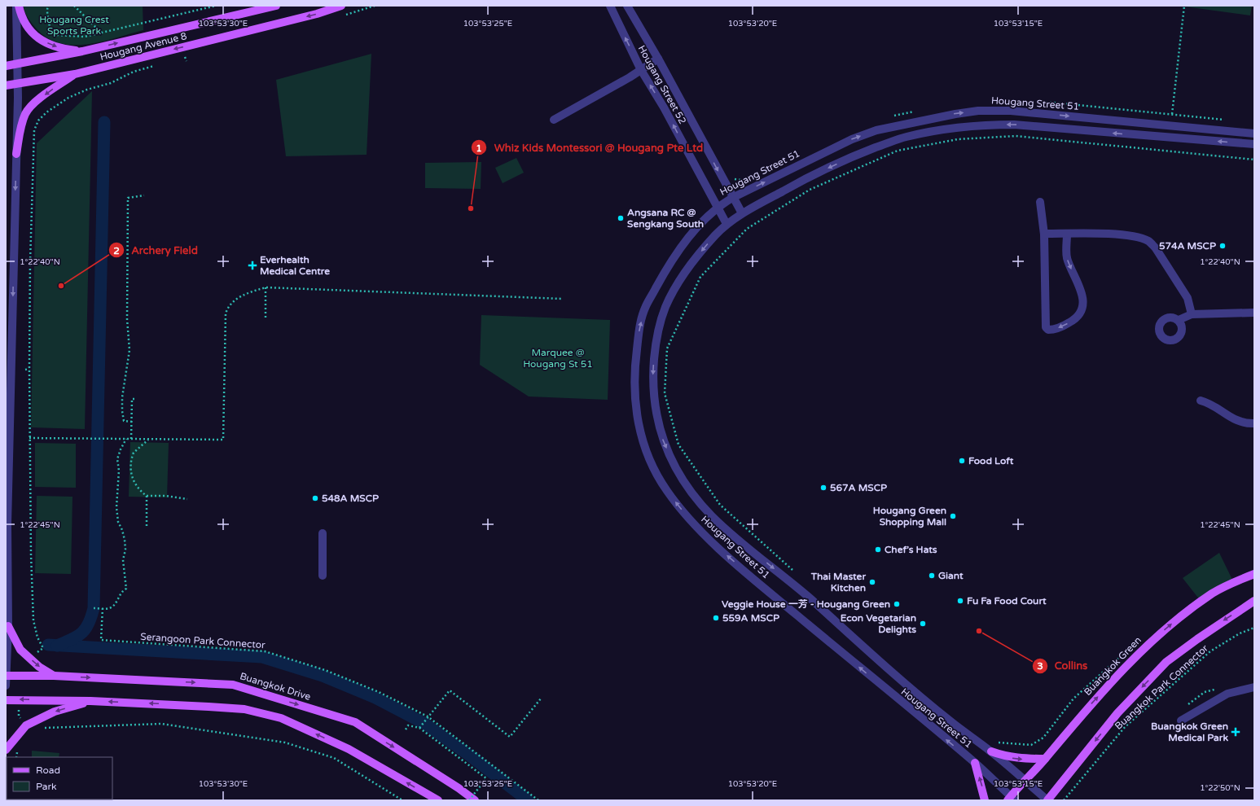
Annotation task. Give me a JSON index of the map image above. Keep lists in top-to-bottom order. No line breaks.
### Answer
{"streets":{"main road":["Hougang Avenue 8","Buangkok Green","Buangkok Drive"],"street":["Hougang Street 52","Hougang Street 51"],"path":["Serangoon Park Connector","Buangkok Park Connector"]},"crossings":[["Hougang Street 52","Hougang Street 51"],["Hougang Street 51","Buangkok Green"]],"parks":["Hougang Crest Sports Park","Marquee @ Hougang St 51"],"places":{"other":["Whiz Kids Montessori @ Hougang Pte Ltd","Angsana RC @ Sengkang South","574A MSCP","Archery Field","Food Loft","567A MSCP","548A MSCP","Hougang Green Shopping Mall","Chef’s Hats","Giant","Thai Master Kitchen","Fu Fa Food Court","Veggie House 一芳 - Hougang Green","559A MSCP","Econ Vegetarian Delights","Collins"],"health":["Everhealth Medical Centre","Buangkok Green Medical Park"]},"legend":["Road","Park"],"coordinates":["103°53'30\"E","103°53'25\"E","103°53'20\"E","103°53'15\"E","1°22'40\"N","1°22'45\"N","1°22'50\"N"]}
